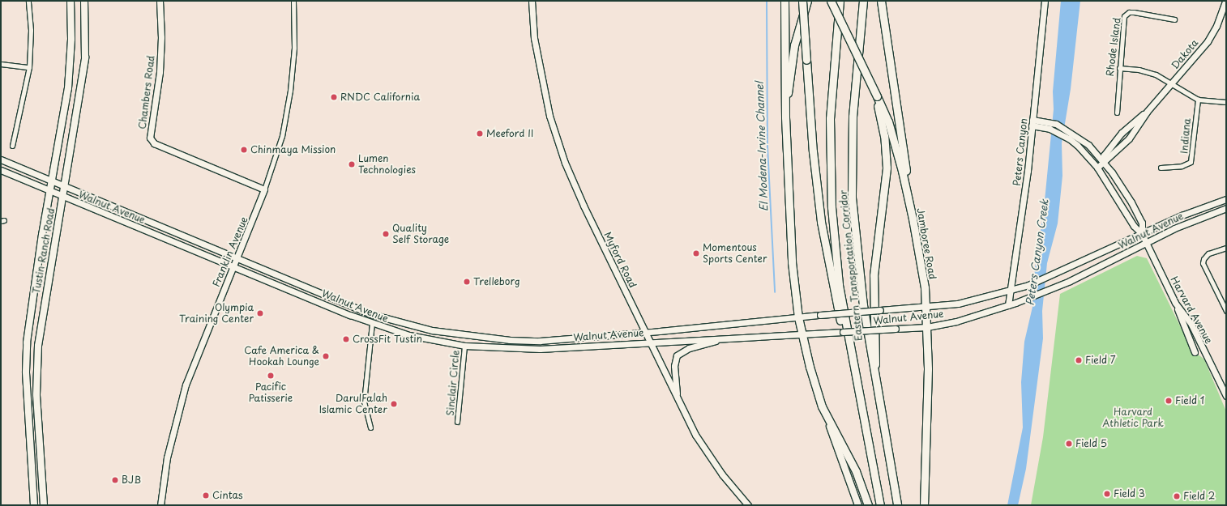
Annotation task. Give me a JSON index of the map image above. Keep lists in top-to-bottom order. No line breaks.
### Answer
{"streets":{"highway":["Jamboree Road","Eastern Transportation Corridor"],"main road":["Dakota","Chambers Road","Peters Canyon","Walnut Avenue","Tustin Ranch Road","Franklin Avenue","Myford Road","Harvard Avenue"],"street":["Rhode Island","Indiana","Sinclair Circle"]},"crossings":[["Dakota","Harvard Avenue"],["Chambers Road","Franklin Avenue"],["Peters Canyon","Walnut Avenue"],["Peters Canyon","Harvard Avenue"],["Walnut Avenue","Jamboree Road"],["Walnut Avenue","Tustin Ranch Road"],["Walnut Avenue","Franklin Avenue"],["Walnut Avenue","Myford Road"],["Walnut Avenue","Harvard Avenue"],["Walnut Avenue","Sinclair Circle"]],"water":["El Modena-Irvine Channel","Peters Canyon Creek"],"parks":["Harvard Athletic Park"],"places":["RNDC California","Meeford II","Chinmaya Mission","Lumen Technologies","Quality Self Storage","Momentous Sports Center","Trelleborg","Olympia Training Center","CrossFit Tustin","Cafe America & Hookah Lounge","Field 7","Pacific Patisserie","Field 1","DarulFalah Islamic Center","Field 5","BJB","Field 3","Cintas","Field 2"]}
